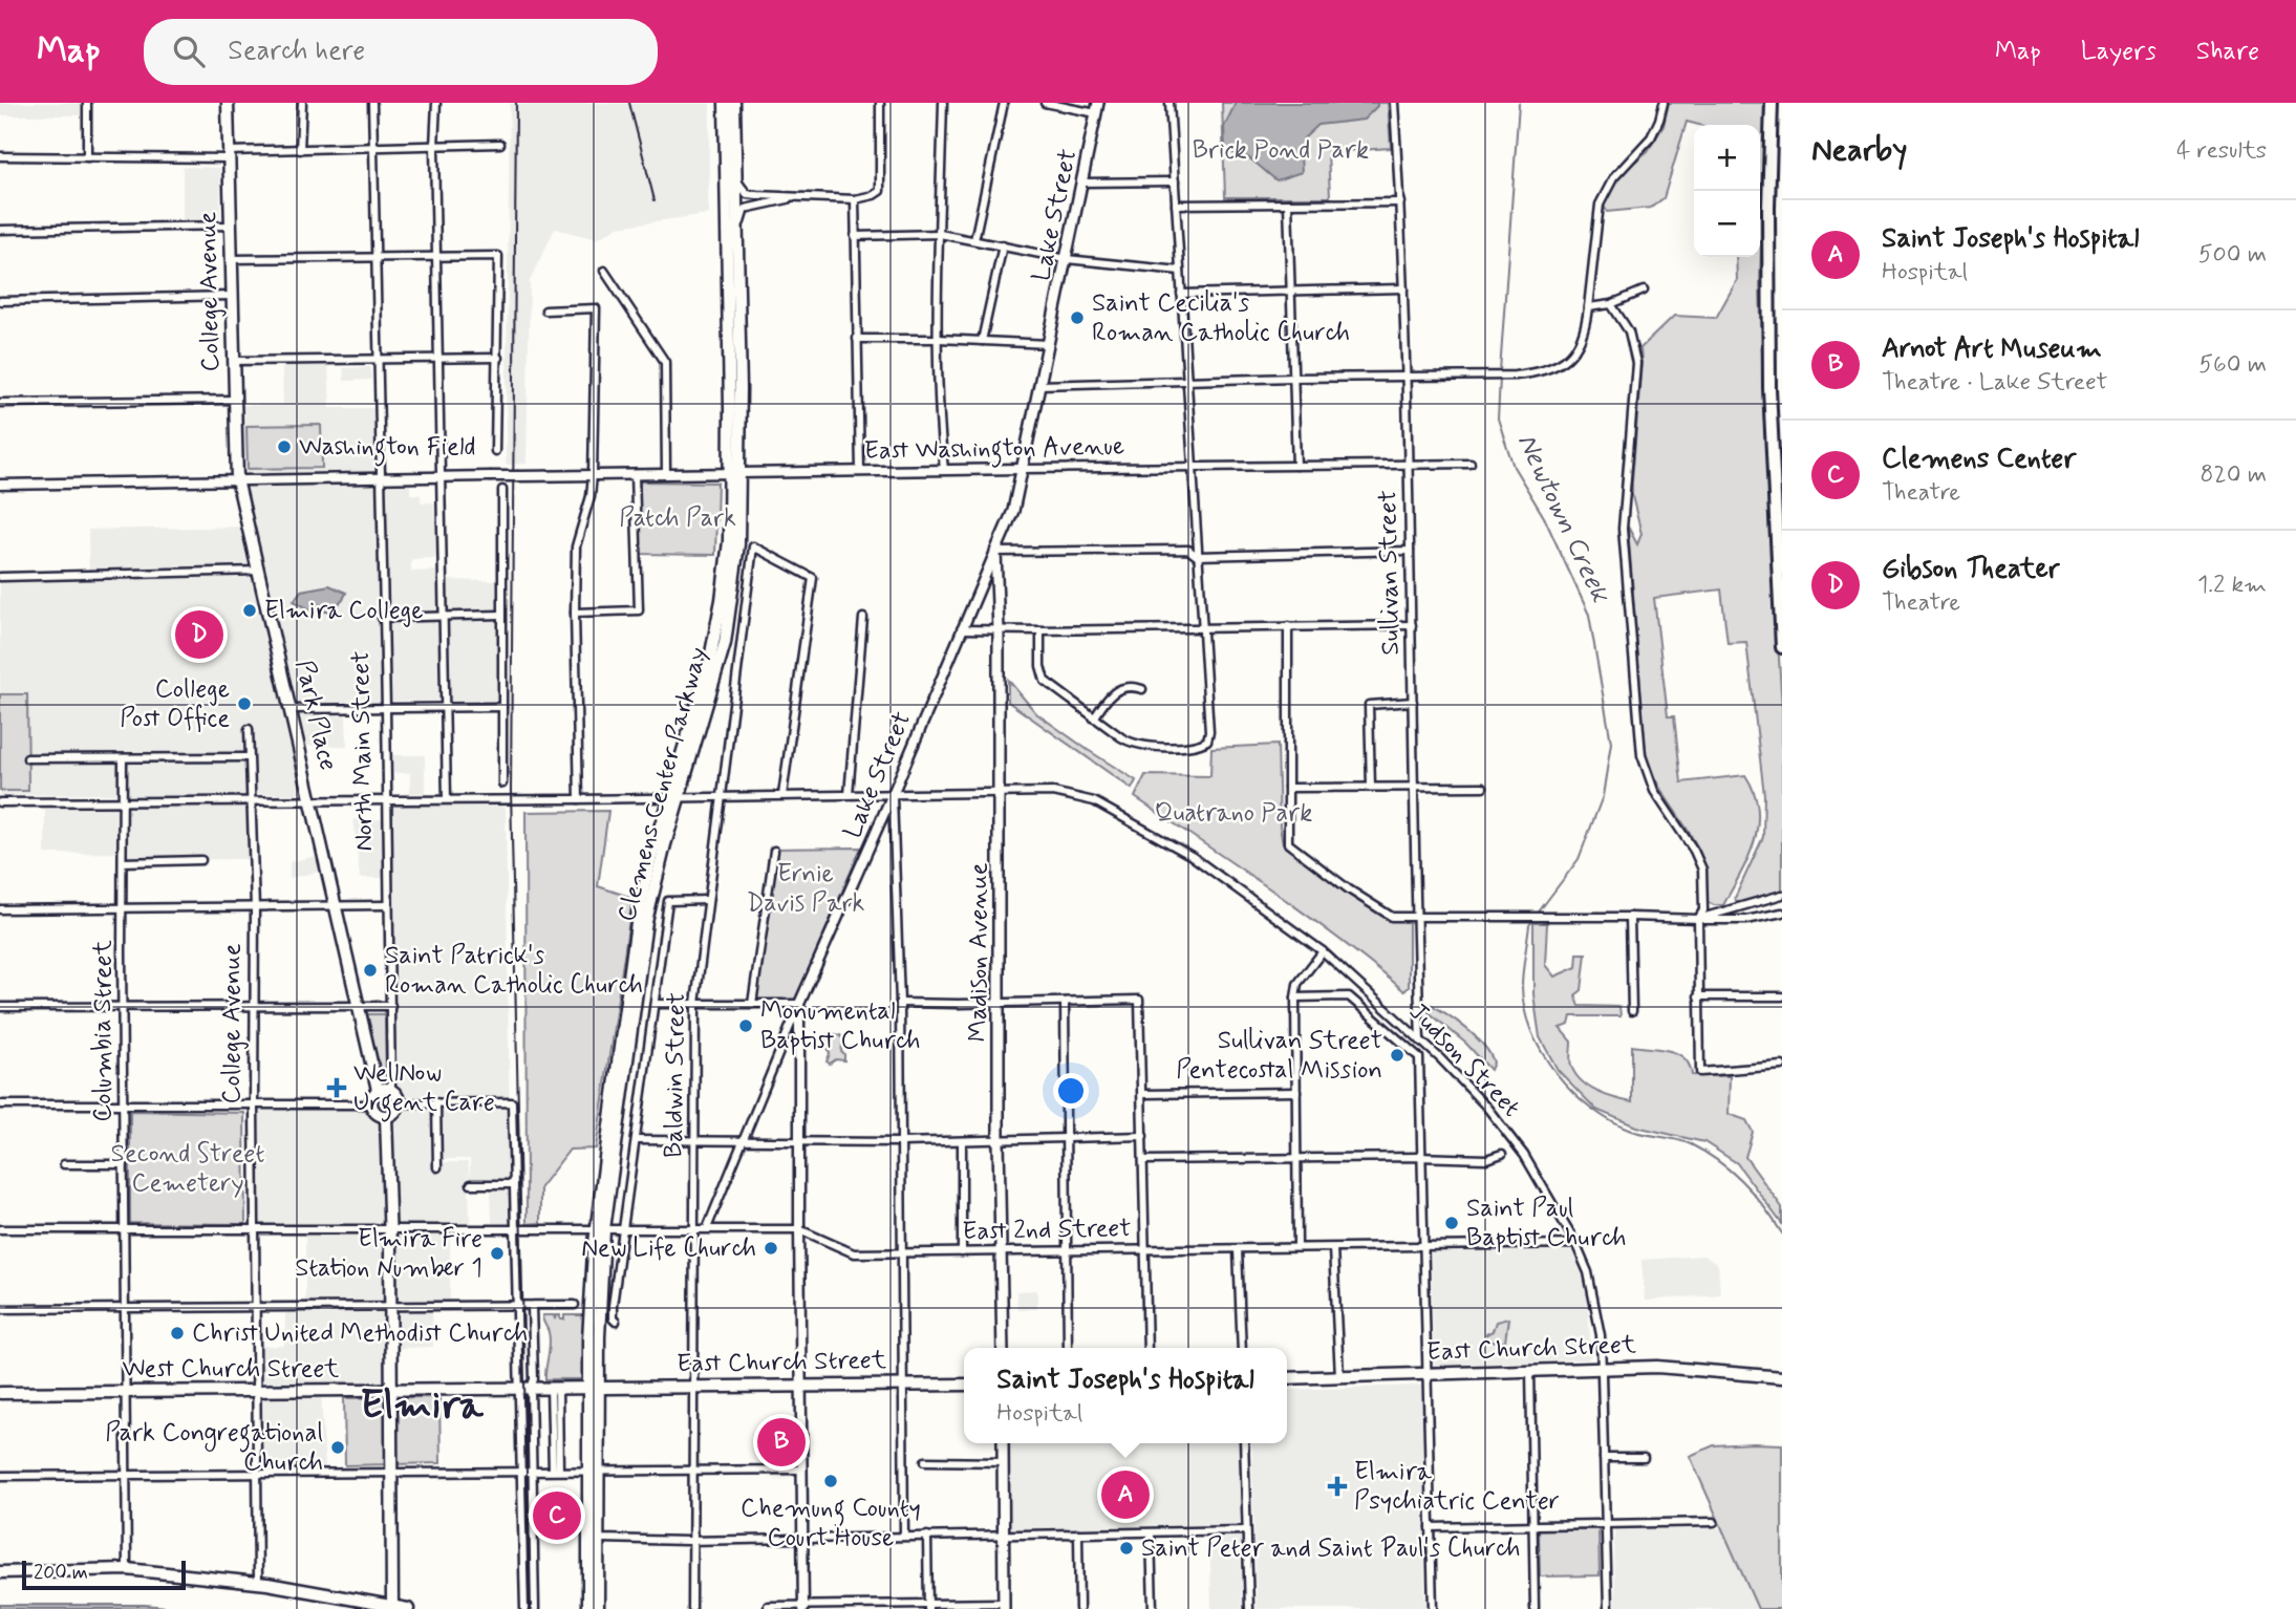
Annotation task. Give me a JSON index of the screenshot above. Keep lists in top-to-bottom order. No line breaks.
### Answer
{"streets":{"main road":["Lake Street","College Avenue","Park Place","Clemens Center Parkway","Madison Avenue","East Church Street","West Church Street"],"street":["East Washington Avenue","Sullivan Street","North Main Street","Columbia Street","Judson Street","Baldwin Street","East 2nd Street"]},"crossings":[["Lake Street","East Washington Avenue"],["Lake Street","Madison Avenue"],["Lake Street","Judson Street"],["Lake Street","East 2nd Street"],["Lake Street","East Church Street"],["College Avenue","East Washington Avenue"],["College Avenue","Park Place"],["College Avenue","Judson Street"],["College Avenue","East 2nd Street"],["College Avenue","West Church Street"],["East Washington Avenue","Sullivan Street"],["East Washington Avenue","Park Place"],["East Washington Avenue","North Main Street"],["East Washington Avenue","Clemens Center Parkway"],["Sullivan Street","Judson Street"],["Park Place","North Main Street"],["Park Place","Judson Street"],["North Main Street","Judson Street"],["Clemens Center Parkway","Judson Street"],["Clemens Center Parkway","East 2nd Street"],["Clemens Center Parkway","East Church Street"],["Clemens Center Parkway","West Church Street"],["Madison Avenue","Judson Street"],["Madison Avenue","East 2nd Street"],["Columbia Street","Judson Street"],["Columbia Street","East 2nd Street"],["Columbia Street","West Church Street"],["Judson Street","Baldwin Street"],["Judson Street","East 2nd Street"],["Judson Street","East Church Street"],["Baldwin Street","East 2nd Street"],["Baldwin Street","East Church Street"],["East Church Street","West Church Street"]],"districts":["Elmira"],"water":["Newtown Creek"],"parks":["Brick Pond Park","Patch Park","Quatrano Park","Ernie Davis Park","Second Street Cemetery"],"places":{"other":["Saint Cecilia's Roman Catholic Church","Washington Field","Elmira College","College Post Office","Saint Patrick's Roman Catholic Church","Monumental Baptist Church","Sullivan Street Pentecostal Mission","Saint Paul Baptist Church","New Life Church","Elmira Fire Station Number 1","Christ United Methodist Church","Park Congregational Church","Chemung County Court House","Saint Peter and Saint Paul's Church"],"health":["WellNow Urgent Care","Elmira Psychiatric Center"]},"scale_bar":"200 m","page":{"header":"Map","search":"Search here","nav":["Map","Layers","Share"],"heading":["Nearby","4 results"],"map_buttons":["+","−"],"list":[{"mark":"A","name":"Saint Joseph's Hospital","note":"Hospital","value":"500 m"},{"mark":"B","name":"Arnot Art Museum","note":"Theatre · Lake Street","value":"560 m"},{"mark":"C","name":"Clemens Center","note":"Theatre","value":"820 m"},{"mark":"D","name":"Gibson Theater","note":"Theatre","value":"1.2 km"}],"pins":["D","B","A","C"],"popup":["Saint Joseph's Hospital","Hospital"],"scale":"200 m"}}
